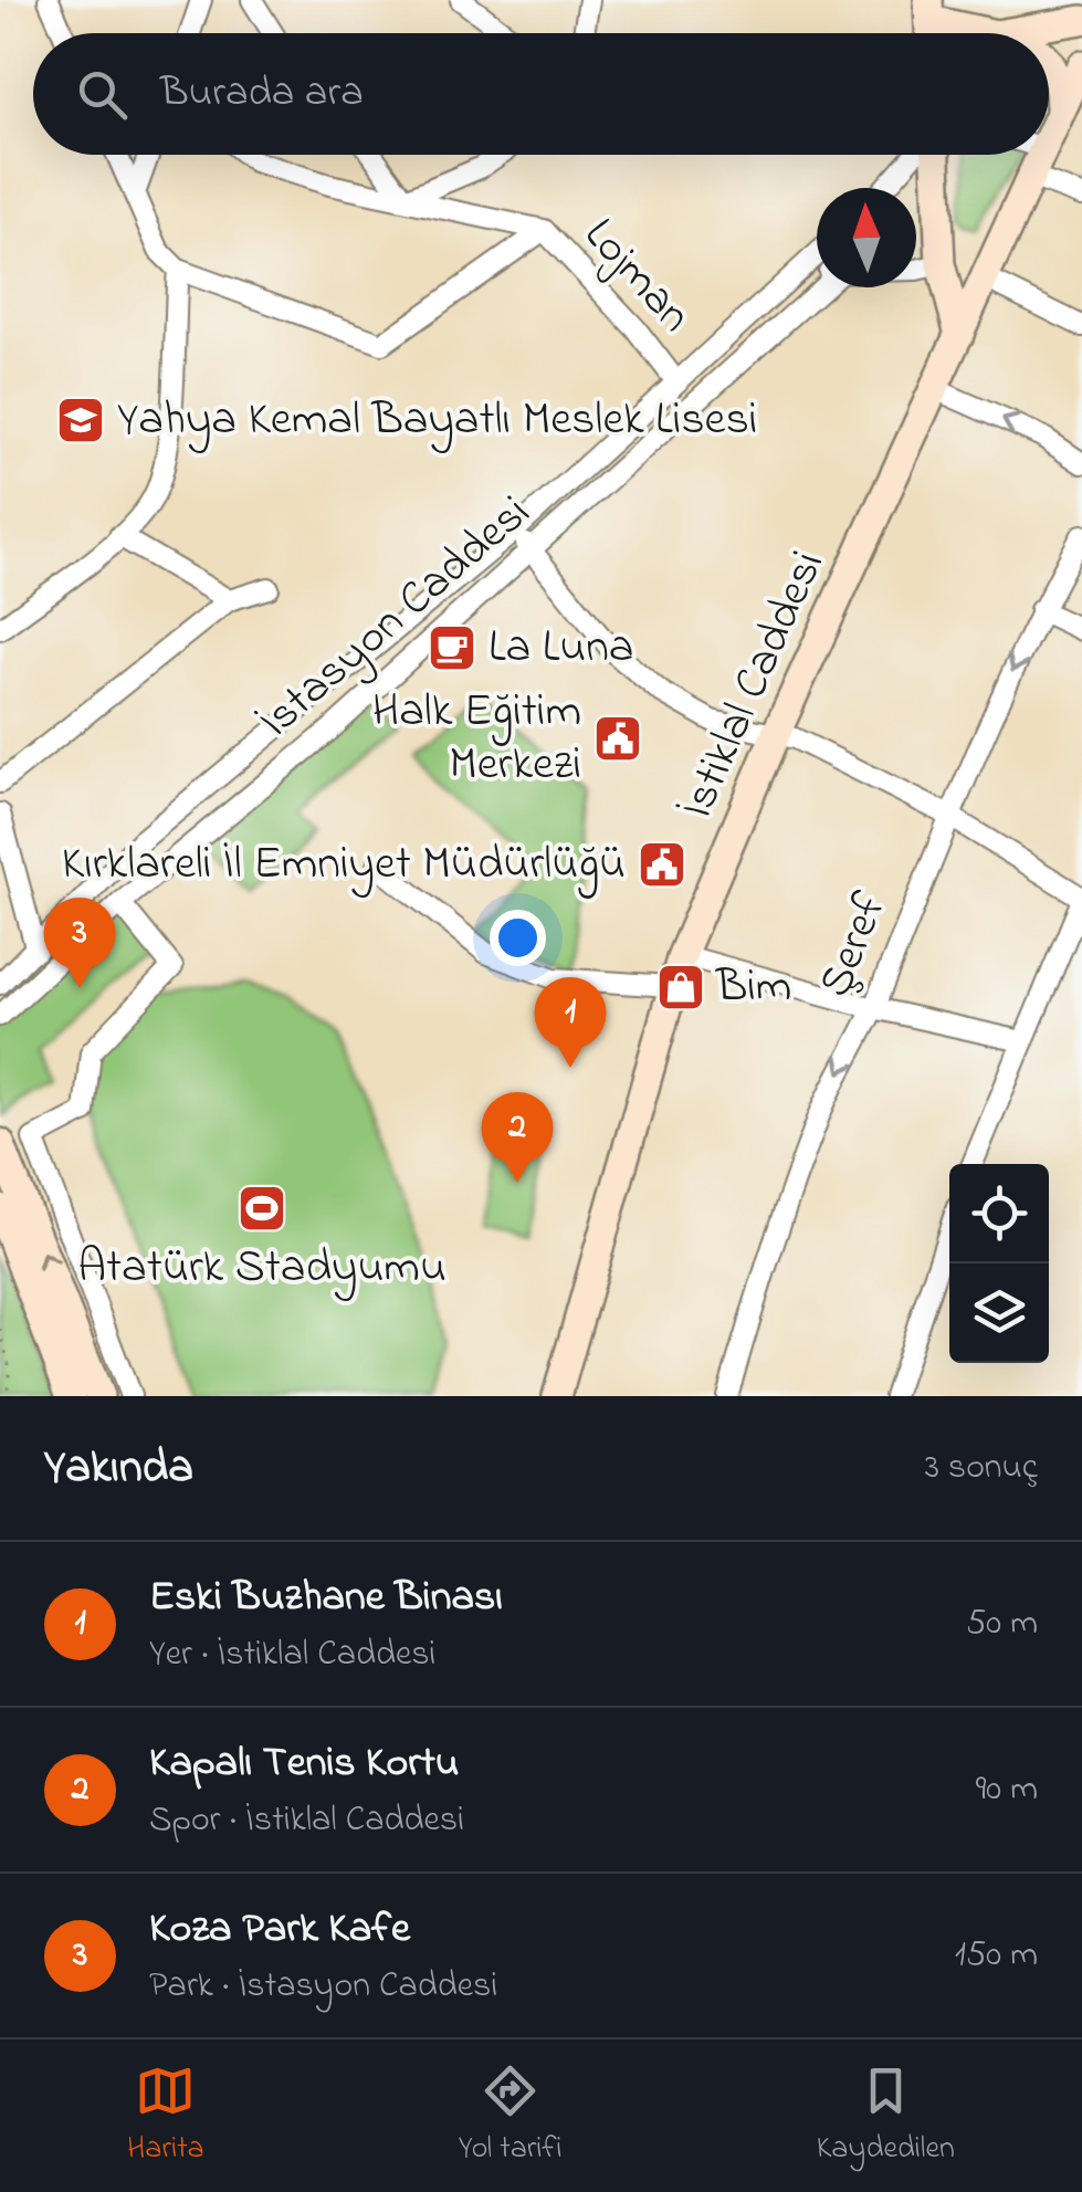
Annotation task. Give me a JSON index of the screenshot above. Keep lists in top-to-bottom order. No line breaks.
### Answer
{"streets":{"street":["Lojman","İstasyon Caddesi","İstiklal Caddesi","Şeref"]},"places":{"school or university":["Yahya Kemal Bayatlı Meslek Lisesi"],"cafe":["La Luna"],"public building":["Halk Eğitim Merkezi","Kırklareli İl Emniyet Müdürlüğü"],"shop":["Bim"],"sports":["Atatürk Stadyumu"]},"north":"top","page":{"search":"Burada ara","pins":["3","1","2"],"heading":["Yakında","3 sonuç"],"list":[{"mark":"1","name":"Eski Buzhane Binası","note":"Yer · İstiklal Caddesi","value":"50 m"},{"mark":"2","name":"Kapalı Tenis Kortu","note":"Spor · İstiklal Caddesi","value":"90 m"},{"mark":"3","name":"Koza Park Kafe","note":"Park · İstasyon Caddesi","value":"150 m"}],"nav":["Harita","Yol tarifi","Kaydedilen"]}}
